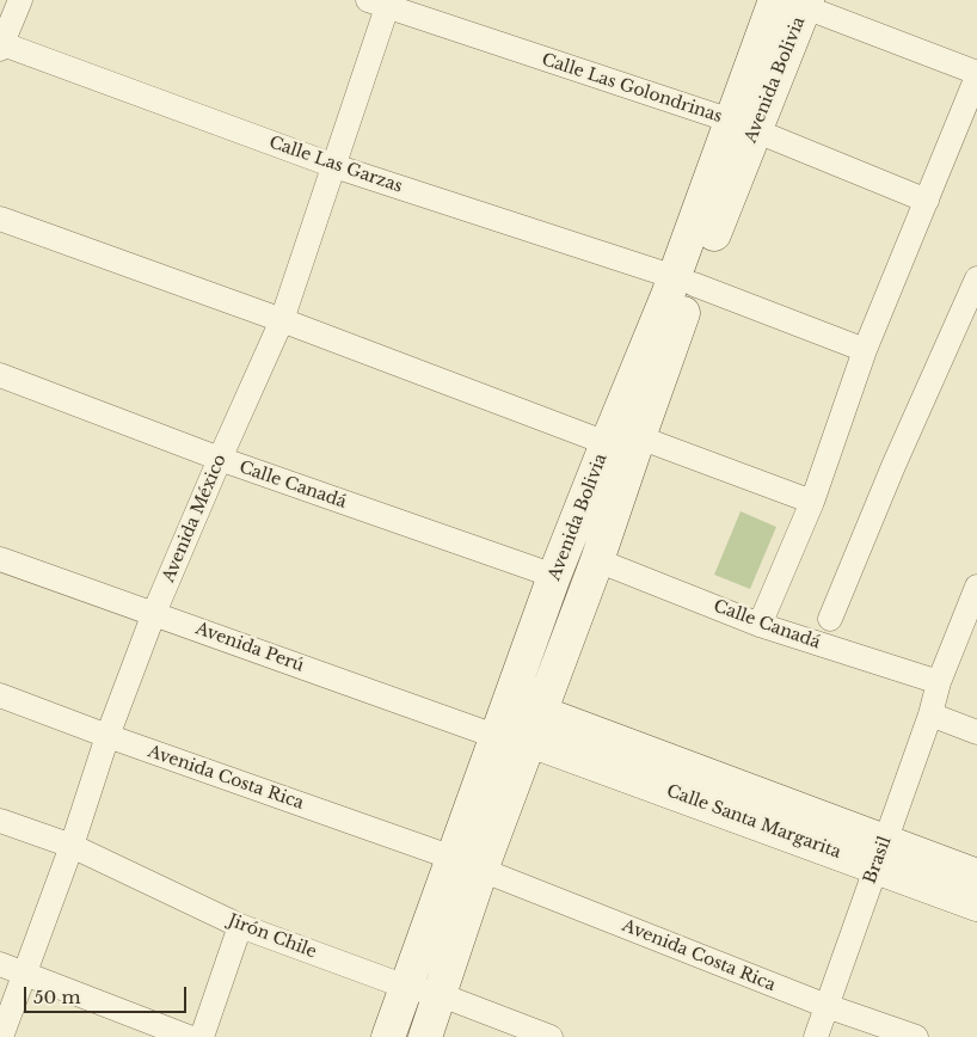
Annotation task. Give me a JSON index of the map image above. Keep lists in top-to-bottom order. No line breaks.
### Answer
{"streets":{"main road":["Avenida Bolivia","Calle Santa Margarita"],"street":["Calle Las Golondrinas","Calle Las Garzas","Calle Canadá","Avenida México","Avenida Perú","Avenida Costa Rica","Brasil","Jirón Chile"]},"crossings":[["Avenida Bolivia","Calle Las Golondrinas"],["Avenida Bolivia","Calle Las Garzas"],["Avenida Bolivia","Calle Canadá"],["Avenida Bolivia","Avenida Perú"],["Avenida Bolivia","Avenida Costa Rica"],["Avenida Bolivia","Calle Santa Margarita"],["Avenida Bolivia","Jirón Chile"],["Calle Las Golondrinas","Avenida México"],["Calle Las Garzas","Avenida México"],["Calle Canadá","Avenida México"],["Calle Canadá","Brasil"],["Avenida México","Avenida Perú"],["Avenida México","Avenida Costa Rica"],["Avenida México","Jirón Chile"],["Avenida Costa Rica","Brasil"],["Calle Santa Margarita","Brasil"]],"scale_bar":"50 m"}
